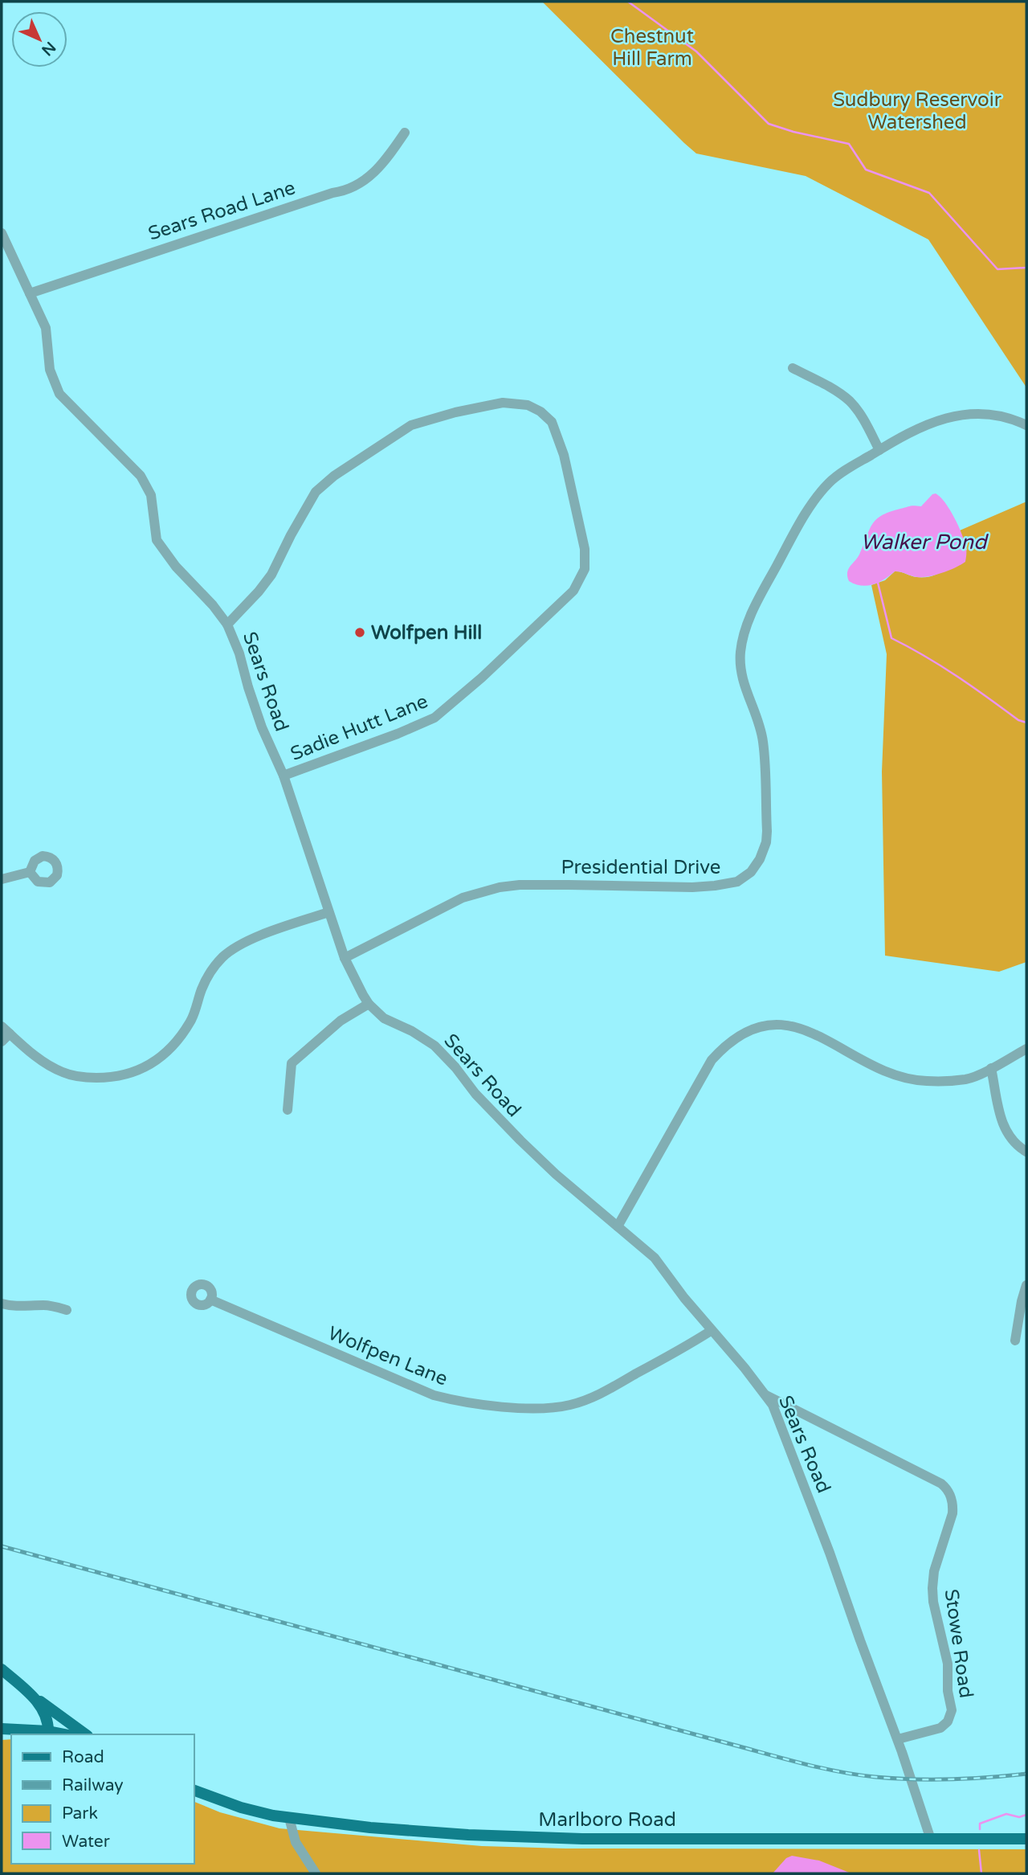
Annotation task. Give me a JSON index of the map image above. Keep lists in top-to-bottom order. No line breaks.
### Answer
{"streets":{"main road":["Marlboro Road"],"street":["Sears Road Lane","Sears Road","Sadie Hutt Lane","Presidential Drive","Wolfpen Lane","Stowe Road"]},"crossings":[["Sears Road Lane","Sears Road"],["Sears Road","Sadie Hutt Lane"],["Sears Road","Presidential Drive"],["Sears Road","Wolfpen Lane"],["Sears Road","Stowe Road"],["Sears Road","Marlboro Road"]],"water":["Walker Pond"],"parks":["Chestnut Hill Farm","Sudbury Reservoir Watershed"],"places":["Wolfpen Hill"],"legend":["Road","Railway","Park","Water"],"north":"bottom right"}
